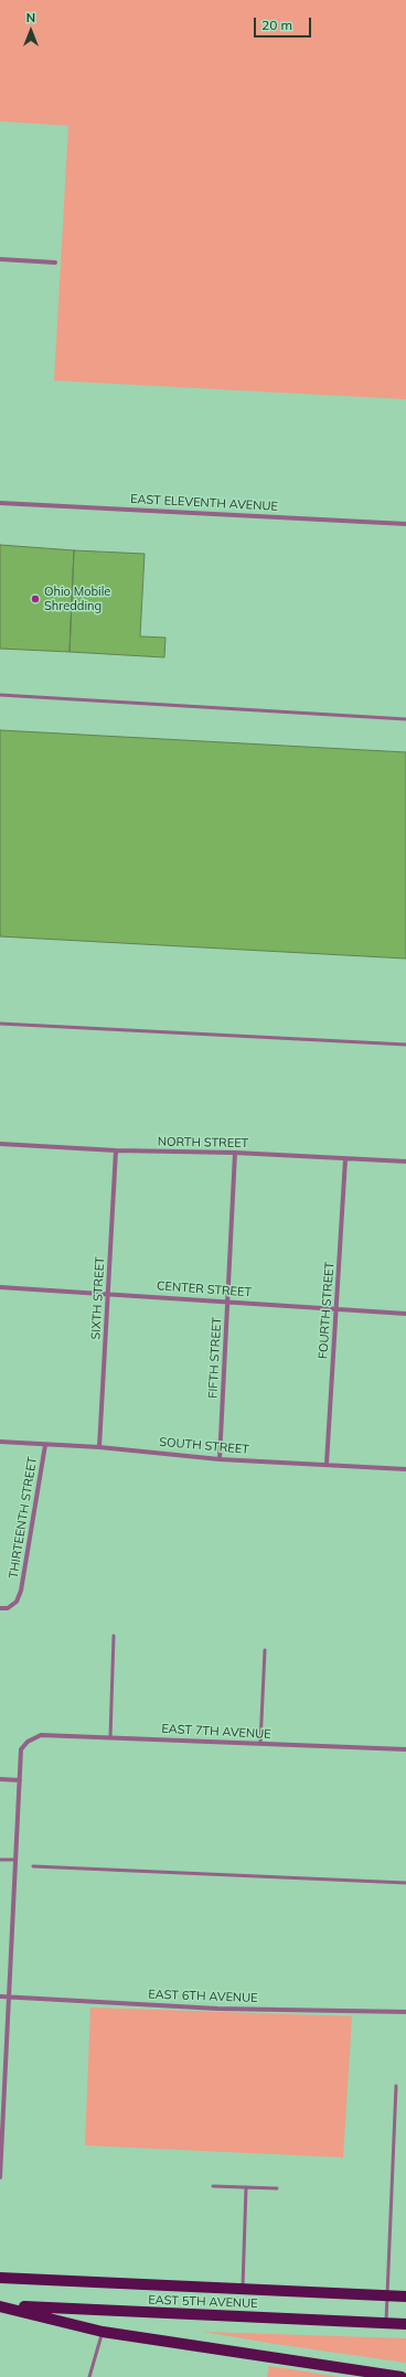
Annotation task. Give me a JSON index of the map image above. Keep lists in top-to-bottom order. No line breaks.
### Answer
{"streets":{"main road":["EAST 5TH AVENUE"],"street":["EAST ELEVENTH AVENUE","NORTH STREET","CENTER STREET","SIXTH STREET","FOURTH STREET","FIFTH STREET","SOUTH STREET","THIRTEENTH STREET","EAST 7TH AVENUE","EAST 6TH AVENUE"]},"crossings":[["NORTH STREET","SIXTH STREET"],["NORTH STREET","FOURTH STREET"],["NORTH STREET","FIFTH STREET"],["CENTER STREET","SIXTH STREET"],["CENTER STREET","FOURTH STREET"],["CENTER STREET","FIFTH STREET"],["SIXTH STREET","SOUTH STREET"],["FOURTH STREET","SOUTH STREET"],["FIFTH STREET","SOUTH STREET"],["SOUTH STREET","THIRTEENTH STREET"]],"places":["Ohio Mobile Shredding"],"scale_bar":"20 m","north":"top"}
